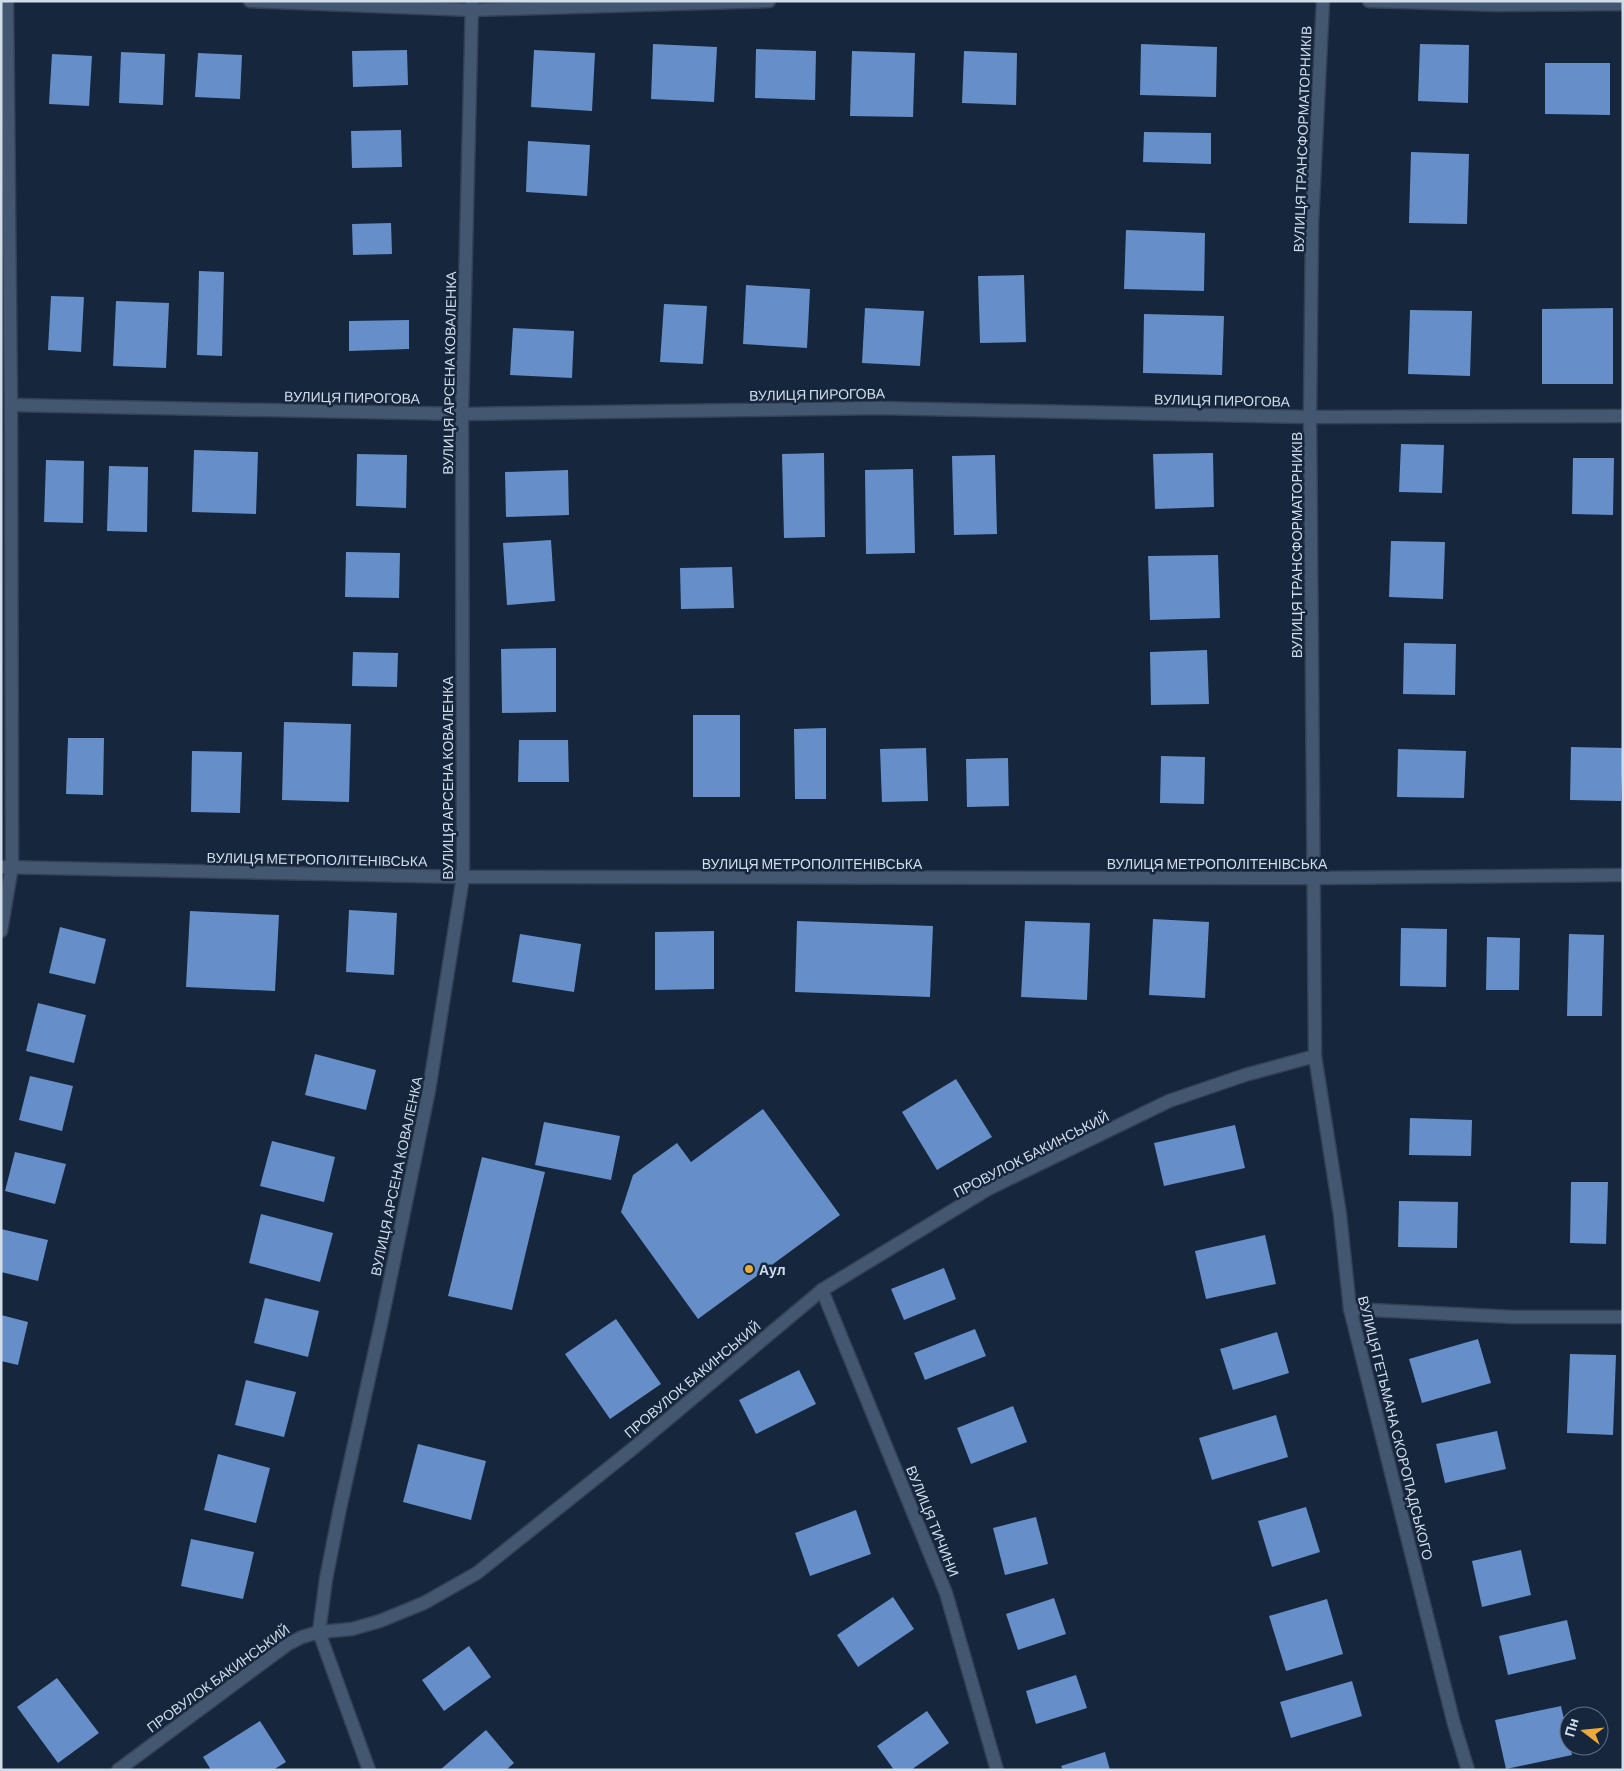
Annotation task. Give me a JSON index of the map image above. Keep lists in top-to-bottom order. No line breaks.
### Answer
{"streets":{"street":["ВУЛИЦЯ ТРАНСФОРМАТОРНИКІВ","ВУЛИЦЯ АРСЕНА КОВАЛЕНКА","ВУЛИЦЯ ПИРОГОВА","ВУЛИЦЯ МЕТРОПОЛІТЕНІВСЬКА","ПРОВУЛОК БАКИНСЬКИЙ","ВУЛИЦЯ ГЕТЬМАНА СКОРОПАДСЬКОГО","ВУЛИЦЯ ТИЧИНИ"]},"crossings":[["ВУЛИЦЯ ТРАНСФОРМАТОРНИКІВ","ВУЛИЦЯ ПИРОГОВА"],["ВУЛИЦЯ ТРАНСФОРМАТОРНИКІВ","ВУЛИЦЯ МЕТРОПОЛІТЕНІВСЬКА"],["ВУЛИЦЯ ТРАНСФОРМАТОРНИКІВ","ВУЛИЦЯ ГЕТЬМАНА СКОРОПАДСЬКОГО"],["ВУЛИЦЯ АРСЕНА КОВАЛЕНКА","ВУЛИЦЯ ПИРОГОВА"],["ВУЛИЦЯ АРСЕНА КОВАЛЕНКА","ВУЛИЦЯ МЕТРОПОЛІТЕНІВСЬКА"],["ВУЛИЦЯ АРСЕНА КОВАЛЕНКА","ПРОВУЛОК БАКИНСЬКИЙ"],["ВУЛИЦЯ МЕТРОПОЛІТЕНІВСЬКА","ВУЛИЦЯ ГЕТЬМАНА СКОРОПАДСЬКОГО"],["ПРОВУЛОК БАКИНСЬКИЙ","ВУЛИЦЯ ГЕТЬМАНА СКОРОПАДСЬКОГО"],["ПРОВУЛОК БАКИНСЬКИЙ","ВУЛИЦЯ ТИЧИНИ"]],"places":["Аул"],"north":"left"}
